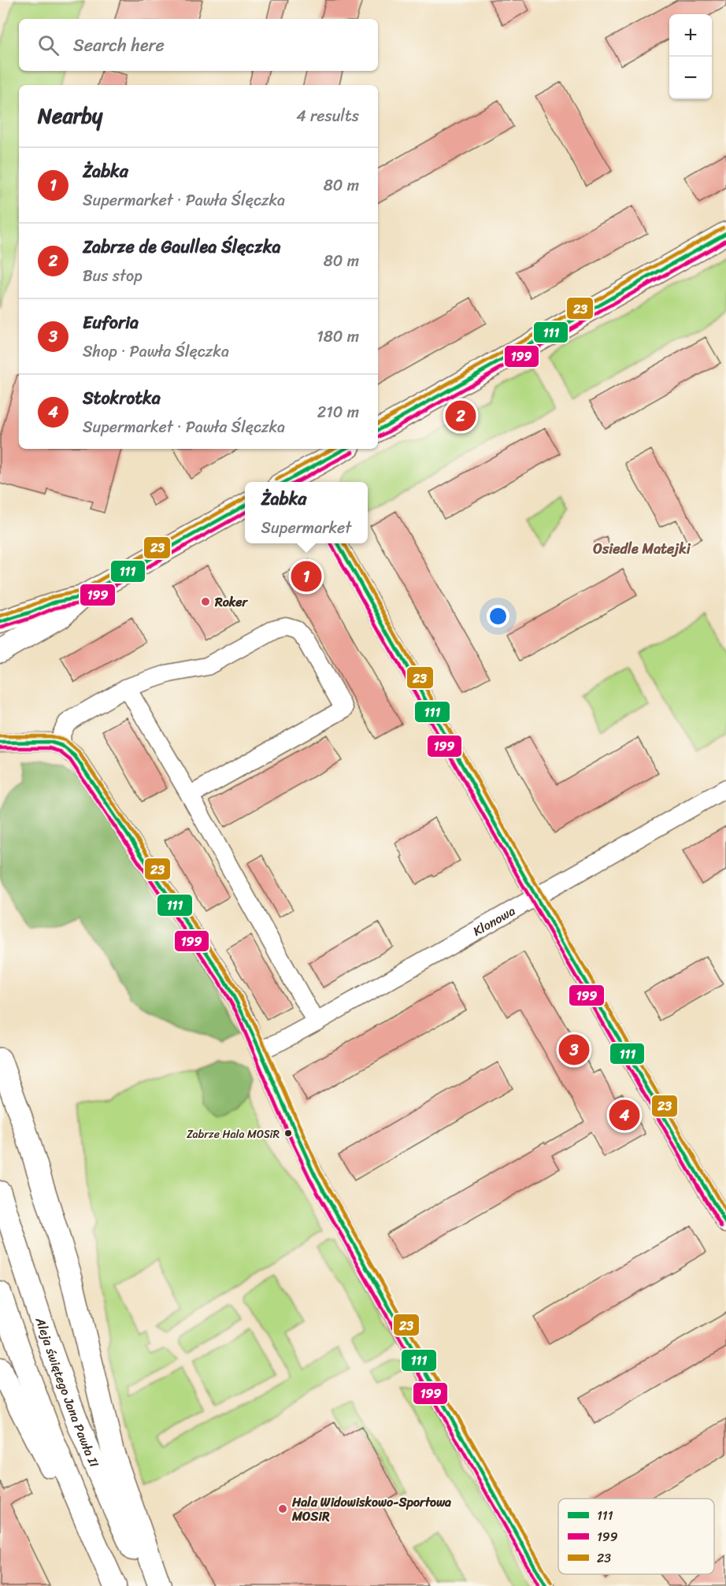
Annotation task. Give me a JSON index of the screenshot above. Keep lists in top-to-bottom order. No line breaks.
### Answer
{"streets":{"main road":["Aleja świętego Jana Pawła II"],"street":["Klonowa"]},"districts":["Osiedle Matejki"],"places":["Roker","Zabrze Hala MOSiR","Hala Widowiskowo-Sportowa MOSiR"],"lines":["transit line 23","transit line 111","transit line 199"],"legend":["111","199","23"],"page":{"map_buttons":["+","−"],"search":"Search here","heading":["Nearby","4 results"],"list":[{"mark":"1","name":"Żabka","note":"Supermarket · Pawła Ślęczka","value":"80 m"},{"mark":"2","name":"Zabrze de Gaullea Ślęczka","note":"Bus stop","value":"80 m"},{"mark":"3","name":"Euforia","note":"Shop · Pawła Ślęczka","value":"180 m"},{"mark":"4","name":"Stokrotka","note":"Supermarket · Pawła Ślęczka","value":"210 m"}],"pins":["2","1","3","4"],"popup":["Żabka","Supermarket"]}}
